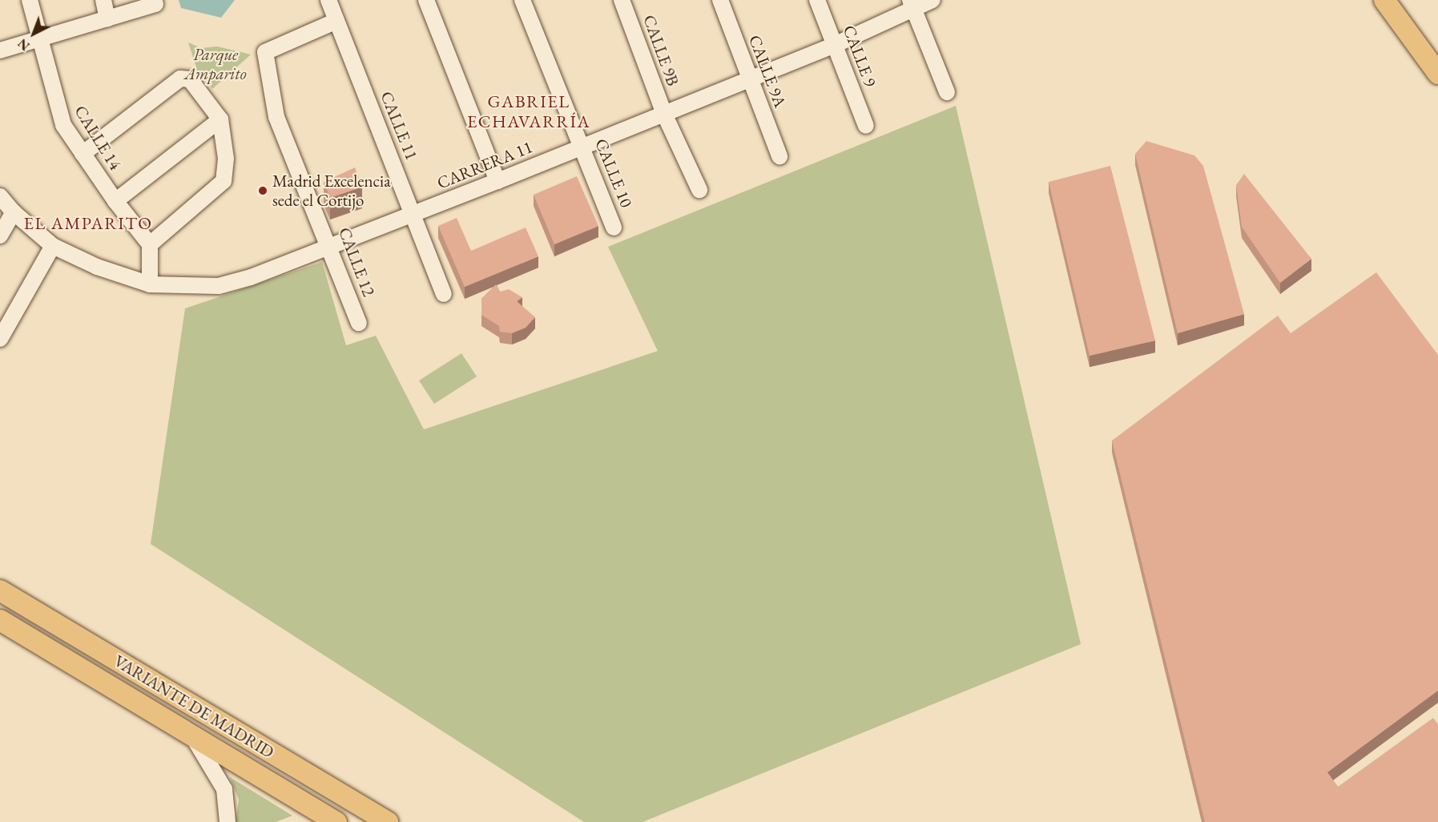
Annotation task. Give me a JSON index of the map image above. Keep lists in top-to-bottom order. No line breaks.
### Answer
{"streets":{"main road":["VARIANTE DE MADRID"],"street":["CALLE 9B","CALLE 9","CALLE 9A","CALLE 11","CALLE 14","CARRERA 11","CALLE 10","CALLE 12"]},"crossings":[["CALLE 9B","CARRERA 11"],["CALLE 9","CARRERA 11"],["CALLE 9A","CARRERA 11"],["CALLE 11","CARRERA 11"],["CALLE 11","CALLE 12"],["CARRERA 11","CALLE 10"],["CARRERA 11","CALLE 12"]],"districts":["GABRIEL ECHAVARRÍA","EL AMPARITO"],"parks":["Parque Amparito"],"places":["Madrid Excelencia sede el Cortijo"],"north":"bottom left"}
